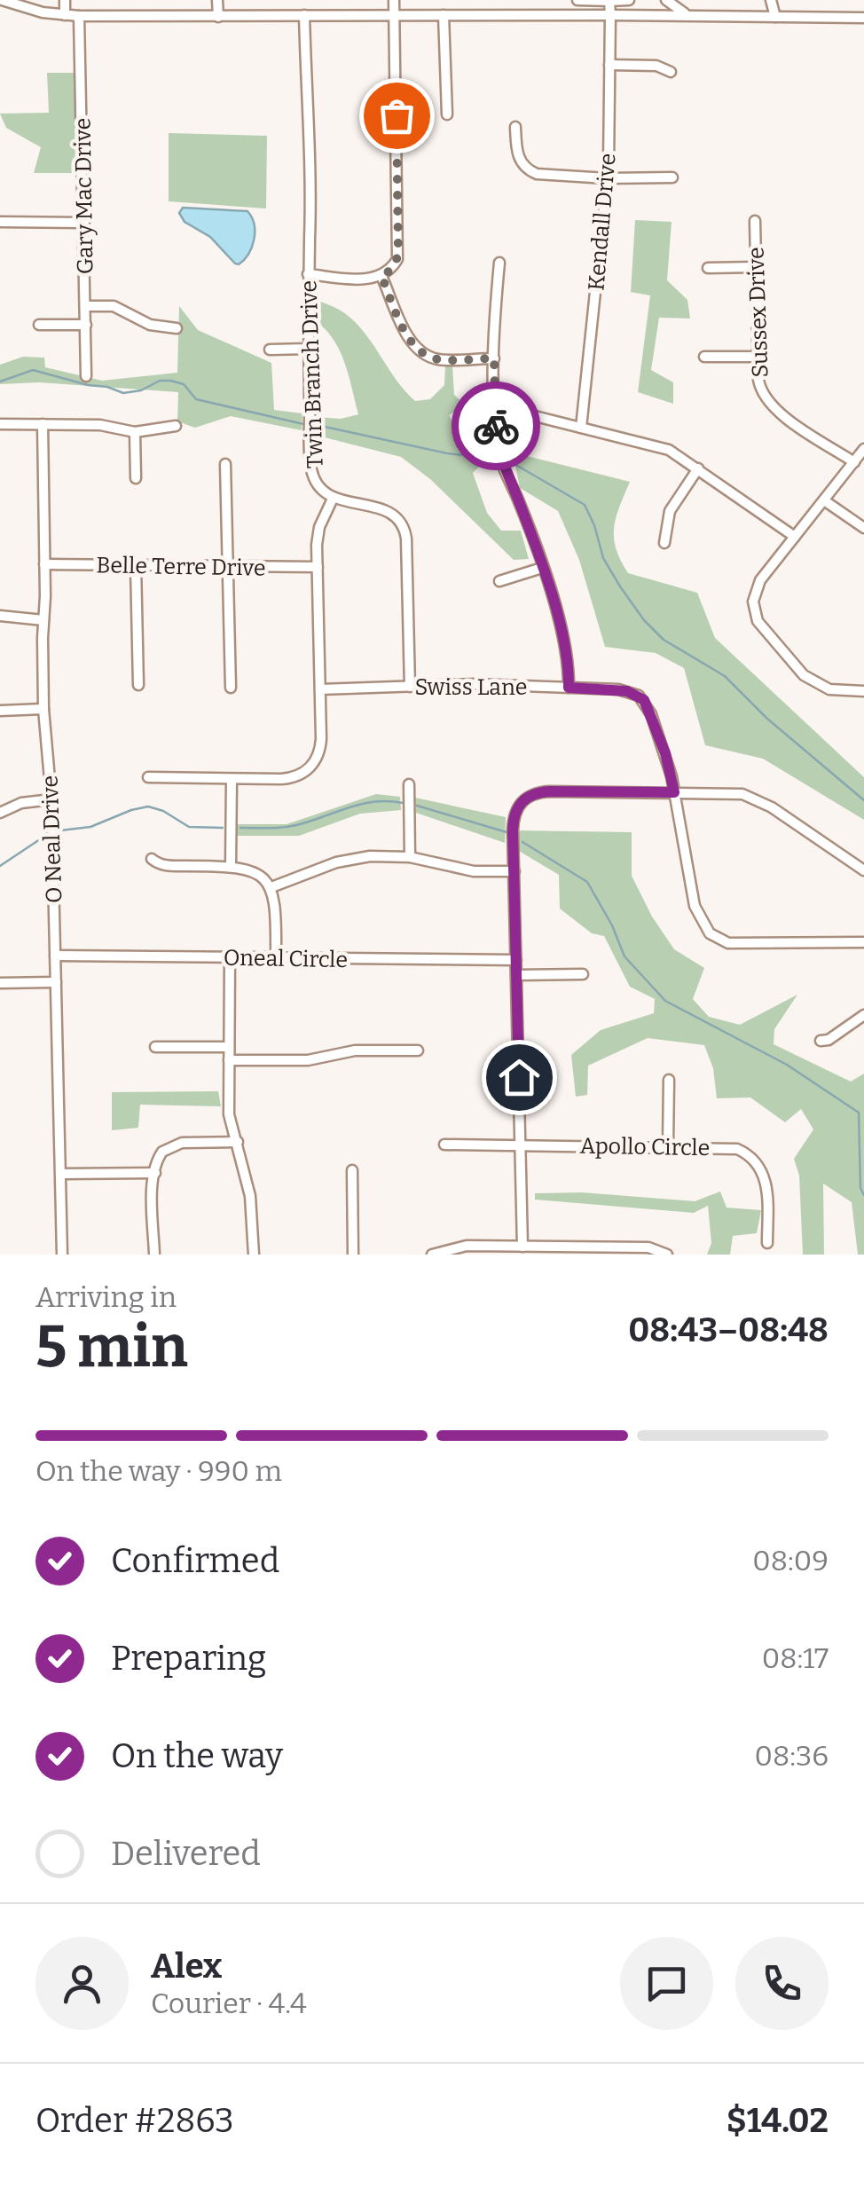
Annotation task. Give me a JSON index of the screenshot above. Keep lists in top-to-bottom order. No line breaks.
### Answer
{"streets":{"street":["Gary Mac Drive","Kendall Drive","Sussex Drive","Twin Branch Drive","Belle Terre Drive","Swiss Lane","O Neal Drive","Oneal Circle","Apollo Circle"]},"crossings":[["Twin Branch Drive","Belle Terre Drive"],["Twin Branch Drive","Swiss Lane"],["Belle Terre Drive","O Neal Drive"],["O Neal Drive","Oneal Circle"]],"page":{"heading":["5 min","Arriving in","08:43–08:48"],"panel":["Alex","Courier · 4.4","Order #2863","$14.02"],"bar":"On the way · 990 m","list":[["Confirmed","08:09"],["Preparing","08:17"],["On the way","08:36"],"Delivered"]}}
